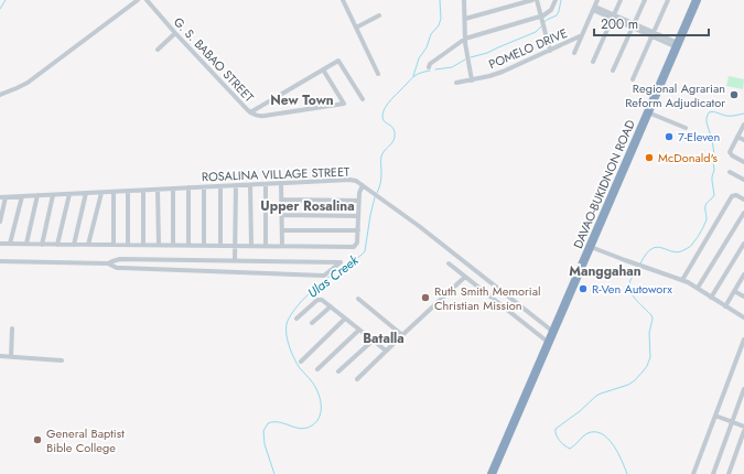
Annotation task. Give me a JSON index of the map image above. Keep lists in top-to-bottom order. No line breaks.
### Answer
{"streets":{"highway":["DAVAO-BUKIDNON ROAD"],"street":["POMELO DRIVE","G. S. BABAO STREET","ROSALINA VILLAGE STREET"]},"crossings":[["ROSALINA VILLAGE STREET","DAVAO-BUKIDNON ROAD"]],"districts":["New Town","Upper Rosalina","Manggahan","Batalla"],"water":["Ulas Creek"],"places":["Regional Agrarian Reform Adjudicator","7-Eleven","McDonald's","R-Ven Autoworx","Ruth Smith Memorial Christian Mission","General Baptist Bible College"],"scale_bar":"200 m"}
